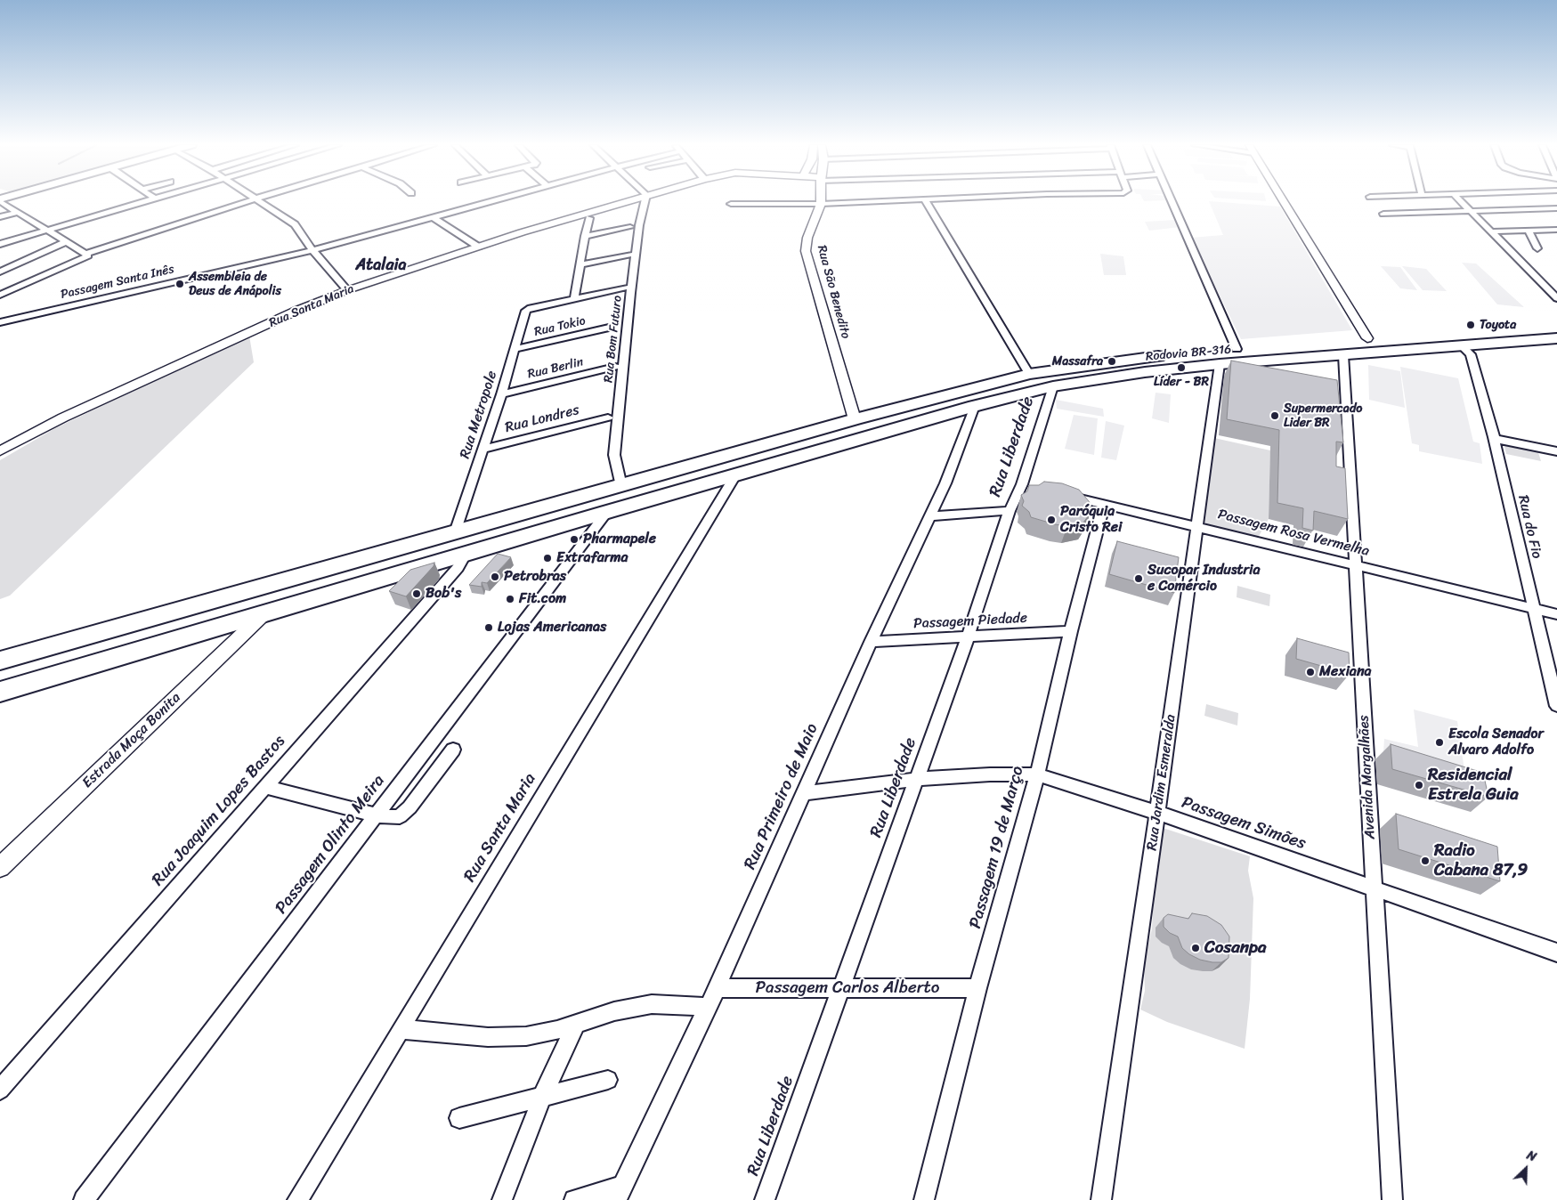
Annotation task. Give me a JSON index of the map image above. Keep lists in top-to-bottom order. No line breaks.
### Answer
{"streets":{"highway":["Rodovia BR-316"],"street":["Passagem Santa Inês","Rua São Benedito","Rua Santa Maria","Rua Tokio","Rua Bom Futuro","Rua Berlin","Rua Metropole","Rua Londres","Rua Liberdade","Rua do Fio","Passagem Rosa Vermelha","Passagem Piedade","Estrada Moça Bonita","Avenida Margalhães","Rua Jardim Esmeralda","Rua Primeiro de Maio","Rua Joaquim Lopes Bastos","Passagem Simões","Passagem Olinto Meira","Passagem 19 de Março","Passagem Carlos Alberto"]},"crossings":[["Rua São Benedito","Rodovia BR-316"],["Rua Santa Maria","Rodovia BR-316"],["Rua Tokio","Rua Metropole"],["Rua Bom Futuro","Rodovia BR-316"],["Rodovia BR-316","Rua Liberdade"],["Rodovia BR-316","Rua do Fio"],["Rodovia BR-316","Estrada Moça Bonita"],["Rodovia BR-316","Avenida Margalhães"],["Rodovia BR-316","Rua Jardim Esmeralda"],["Rodovia BR-316","Rua Primeiro de Maio"],["Rodovia BR-316","Rua Joaquim Lopes Bastos"],["Rodovia BR-316","Passagem Olinto Meira"],["Rua Berlin","Rua Metropole"],["Rua Metropole","Rua Londres"],["Rua Liberdade","Passagem Piedade"],["Rua Liberdade","Passagem Simões"],["Rua Liberdade","Passagem Carlos Alberto"],["Rua do Fio","Passagem Rosa Vermelha"],["Passagem Rosa Vermelha","Avenida Margalhães"],["Passagem Rosa Vermelha","Rua Jardim Esmeralda"],["Passagem Rosa Vermelha","Passagem 19 de Março"],["Passagem Piedade","Rua Primeiro de Maio"],["Passagem Piedade","Passagem 19 de Março"],["Avenida Margalhães","Passagem Simões"],["Rua Jardim Esmeralda","Passagem Simões"],["Rua Primeiro de Maio","Passagem Simões"],["Rua Primeiro de Maio","Passagem Carlos Alberto"],["Passagem Simões","Passagem 19 de Março"],["Passagem 19 de Março","Passagem Carlos Alberto"]],"districts":["Atalaia"],"places":["Assembleia de Deus de Anápolis","Toyota","Massafra","Líder - BR","Supermercado Lider BR","Paróquia Cristo Rei","Pharmapele","Extrafarma","Petrobras","Sucopar Industria e Comércio","Bob's","Fit.com","Lojas Americanas","Mexiana","Escola Senador Alvaro Adolfo","Residencial Estrela Guia","Radio Cabana 87,9","Cosanpa"],"north":"top right"}
